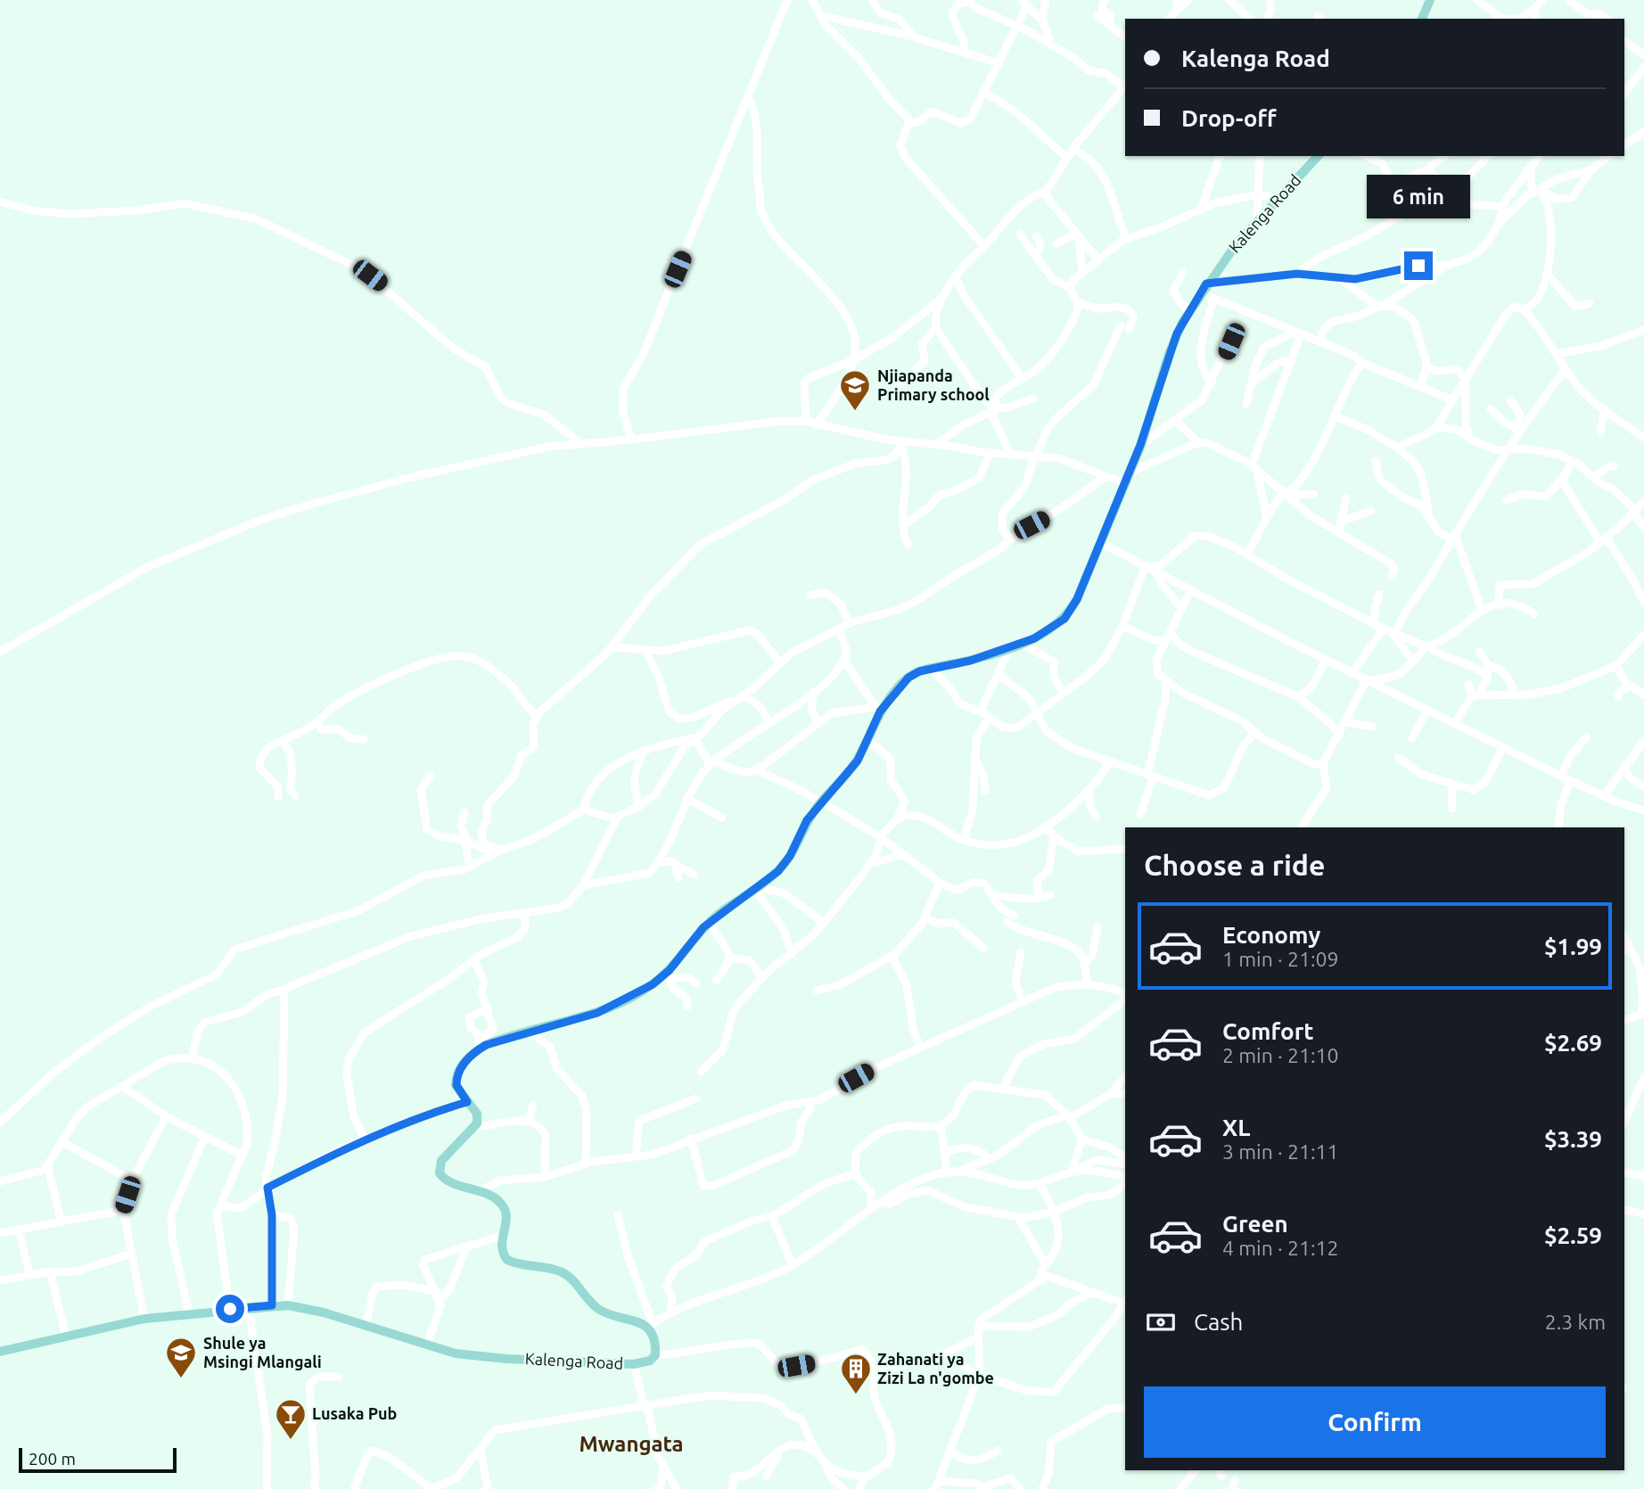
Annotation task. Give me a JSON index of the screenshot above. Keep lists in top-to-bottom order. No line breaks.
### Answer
{"streets":{"main road":["Kalenga Road"]},"districts":["Mwangata"],"places":{"school or university":["Njiapanda Primary school","Shule ya Msingi Mlangali"],"building":["Zahanati ya Zizi La n'gombe"],"bar":["Lusaka Pub"]},"scale_bar":"200 m","page":{"banner":["Kalenga Road","Drop-off"],"bubble":"6 min","heading":"Choose a ride","list":[{"name":"Economy","note":"1 min · 21:09","value":"$1.99"},{"name":"Comfort","note":"2 min · 21:10","value":"$2.69"},{"name":"XL","note":"3 min · 21:11","value":"$3.39"},{"name":"Green","note":"4 min · 21:12","value":"$2.59"}],"pay":["Cash","2.3 km"],"buttons":"Confirm","scale":"200 m"}}
